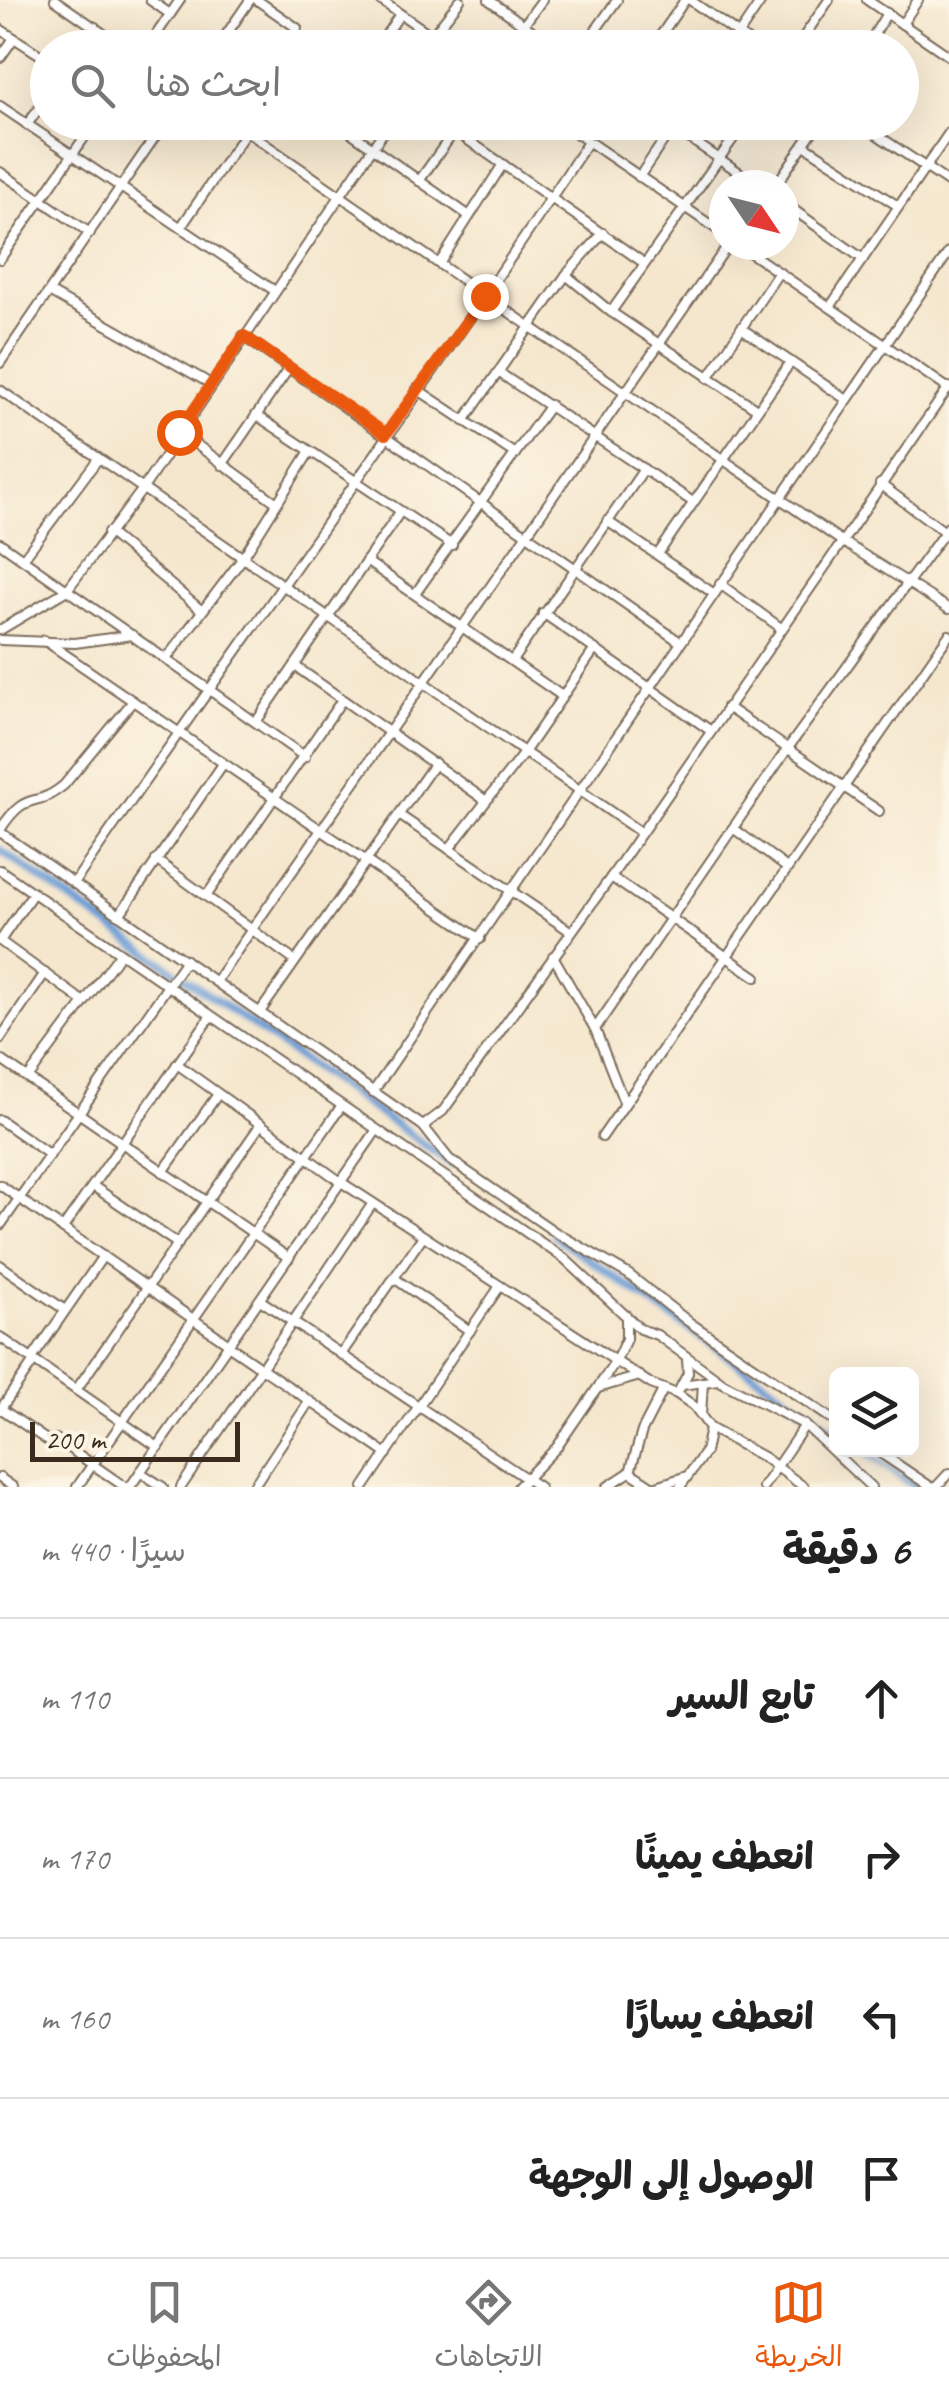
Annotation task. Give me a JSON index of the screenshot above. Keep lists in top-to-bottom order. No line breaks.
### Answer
{"scale_bar":"200 m","north":"bottom right","page":{"search":"ابحث هنا","scale":"200 m","heading":["6 دقيقة","سيرًا · 440 m"],"list":[["تابع السير","110 m"],["انعطف يمينًا","170 m"],["انعطف يسارًا","160 m"],"الوصول إلى الوجهة"],"nav":["الخريطة","الاتجاهات","المحفوظات"]}}
